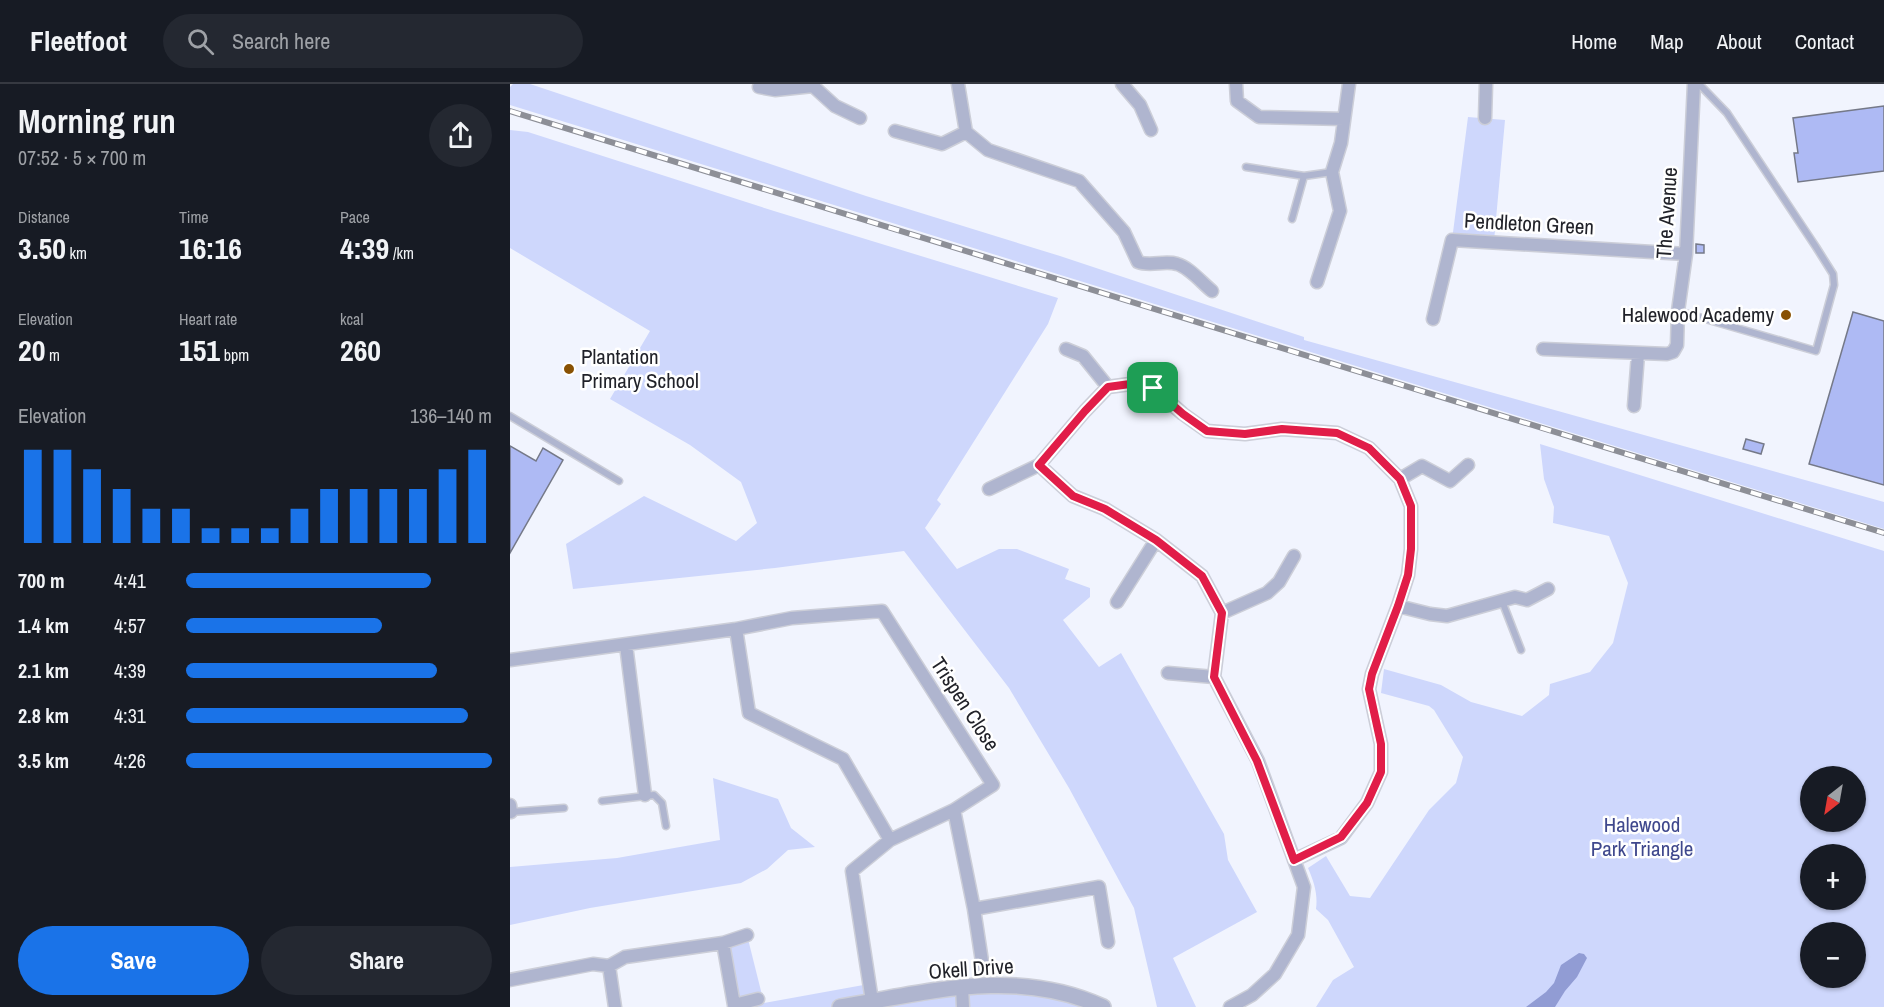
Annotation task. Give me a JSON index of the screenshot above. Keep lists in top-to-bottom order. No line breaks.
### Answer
{"streets":{"street":["The Avenue","Pendleton Green","Trispen Close","Okell Drive"]},"crossings":[["The Avenue","Pendleton Green"],["Trispen Close","Okell Drive"]],"parks":["Halewood Park Triangle"],"places":["Halewood Academy","Plantation Primary School"],"north":"bottom left","page":{"header":"Fleetfoot","search":"Search here","nav":["Home","Map","About","Contact"],"heading":["Morning run","07:52 · 5 × 700 m"],"stats":[["Distance","3.50 km"],["Time","16:16"],["Pace","4:39 /km"],["Elevation","20 m"],["Heart rate","151 bpm"],["kcal","260"]],"chart":["Elevation","136–140 m"],"list":[{"name":"700 m","note":"4:41"},{"name":"1.4 km","note":"4:57"},{"name":"2.1 km","note":"4:39"},{"name":"2.8 km","note":"4:31"},{"name":"3.5 km","note":"4:26"}],"map_buttons":["+","−"],"buttons":["Save","Share"]}}
